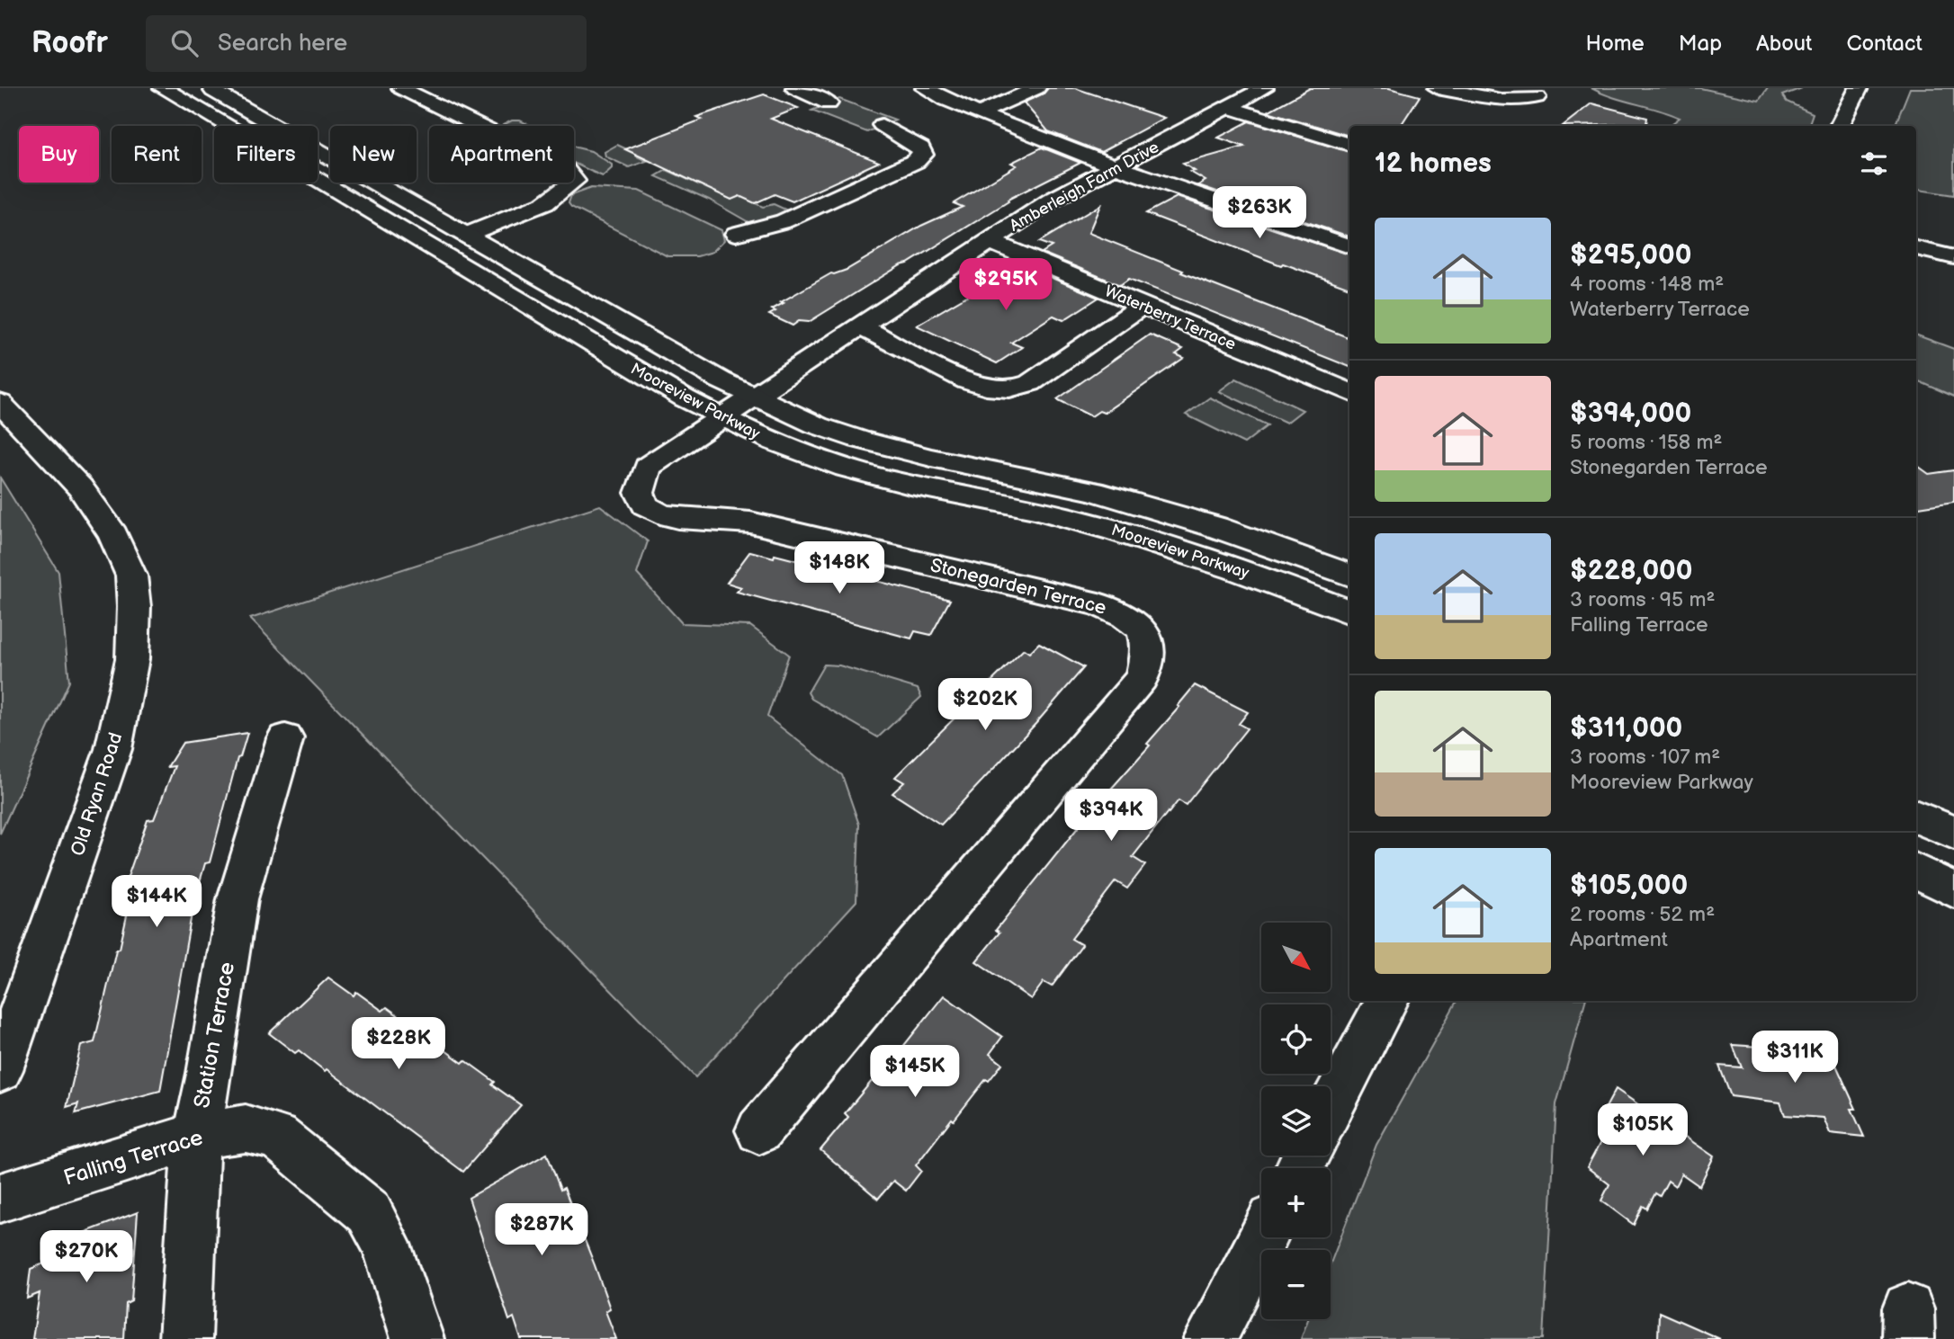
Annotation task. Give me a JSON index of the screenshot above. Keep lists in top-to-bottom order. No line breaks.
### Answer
{"streets":{"street":["Amberleigh Farm Drive","Waterberry Terrace","Mooreview Parkway","Stonegarden Terrace","Old Ryan Road","Station Terrace","Falling Terrace"]},"crossings":[["Amberleigh Farm Drive","Waterberry Terrace"],["Amberleigh Farm Drive","Mooreview Parkway"],["Amberleigh Farm Drive","Stonegarden Terrace"],["Mooreview Parkway","Stonegarden Terrace"],["Station Terrace","Falling Terrace"]],"north":"bottom right","page":{"header":"Roofr","search":"Search here","nav":["Home","Map","About","Contact"],"chip":["Buy","Rent","Filters","New","Apartment"],"heading":"12 homes","price":["$263K","$295K","$148K","$202K","$394K","$144K","$228K","$311K","$145K","$105K","$287K","$270K"],"list":[{"name":"$295,000","note":"4 rooms · 148 m² · Waterberry Terrace"},{"name":"$394,000","note":"5 rooms · 158 m² · Stonegarden Terrace"},{"name":"$228,000","note":"3 rooms · 95 m² · Falling Terrace"},{"name":"$311,000","note":"3 rooms · 107 m² · Mooreview Parkway"},{"name":"$105,000","note":"2 rooms · 52 m² · Apartment"}],"map_buttons":["+","−"]}}
